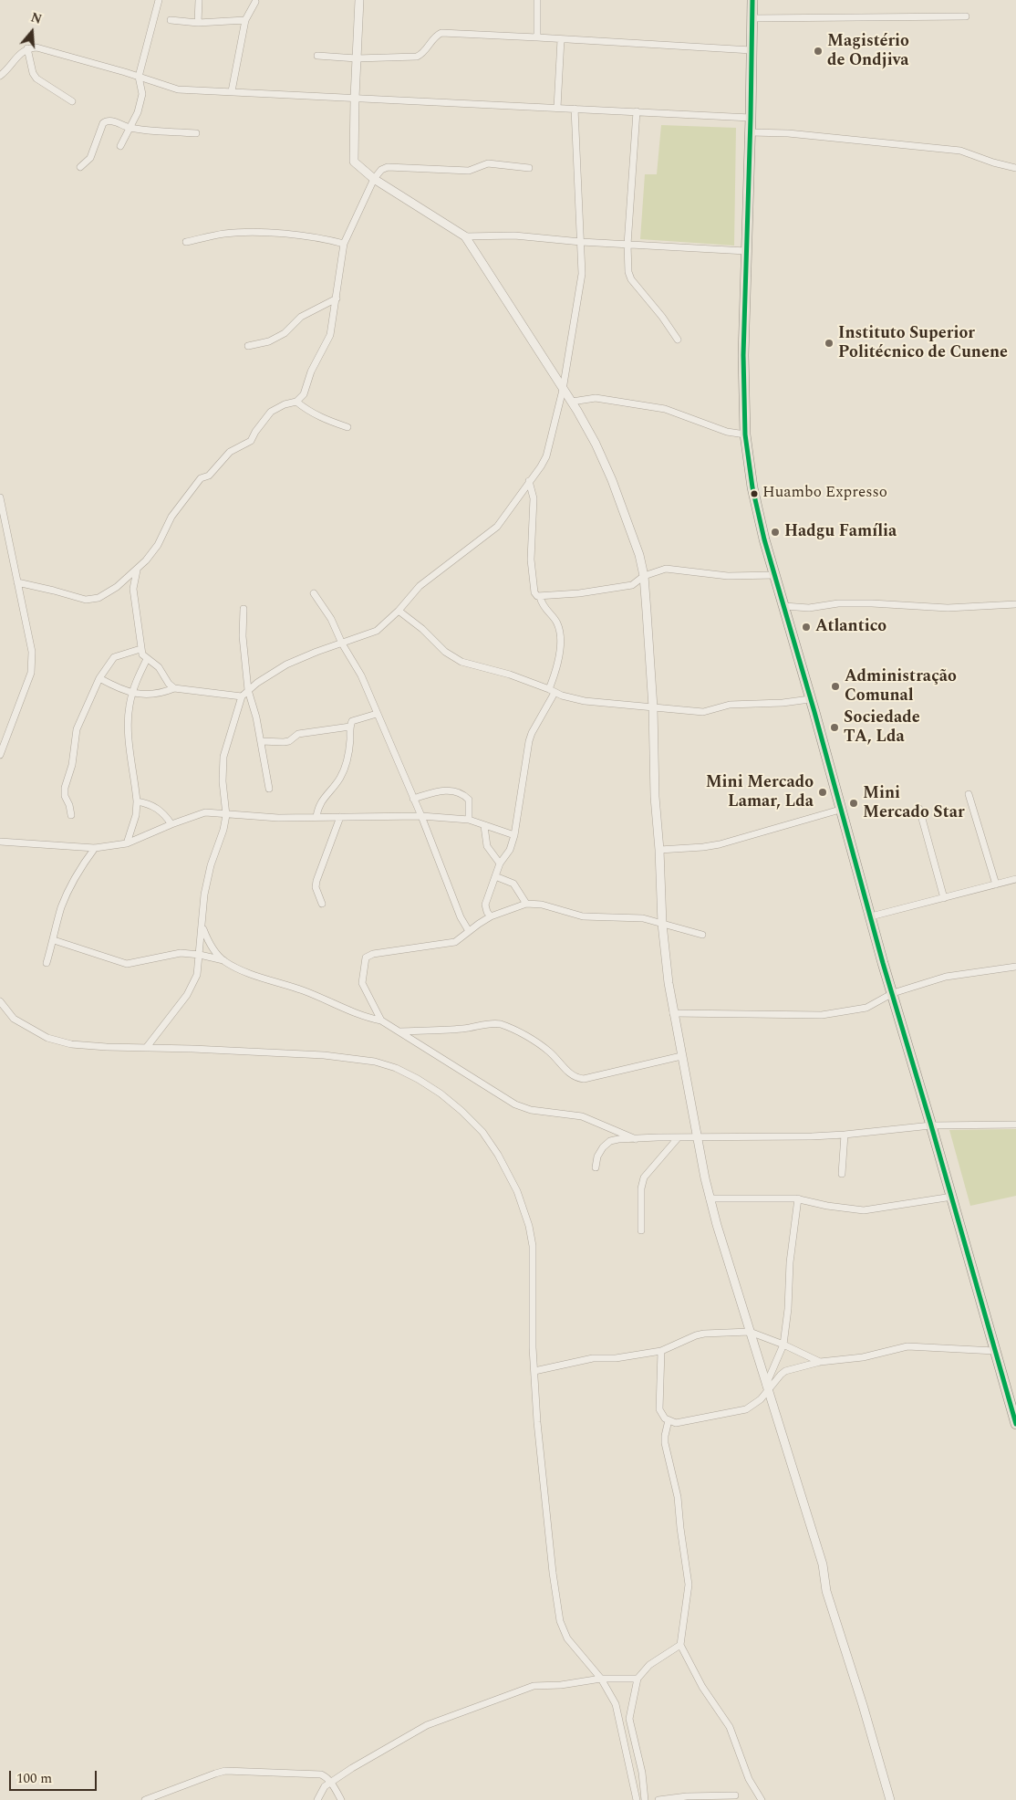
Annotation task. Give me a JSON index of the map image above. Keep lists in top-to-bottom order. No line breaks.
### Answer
{"places":["Magistério de Ondjiva","Instituto Superior Politécnico de Cunene","Huambo Expresso","Hadgu Família","Atlantico","Administração Comunal","Sociedade TA, Lda","Mini Mercado Lamar, Lda","Mini Mercado Star"],"scale_bar":"100 m","north":"top"}
